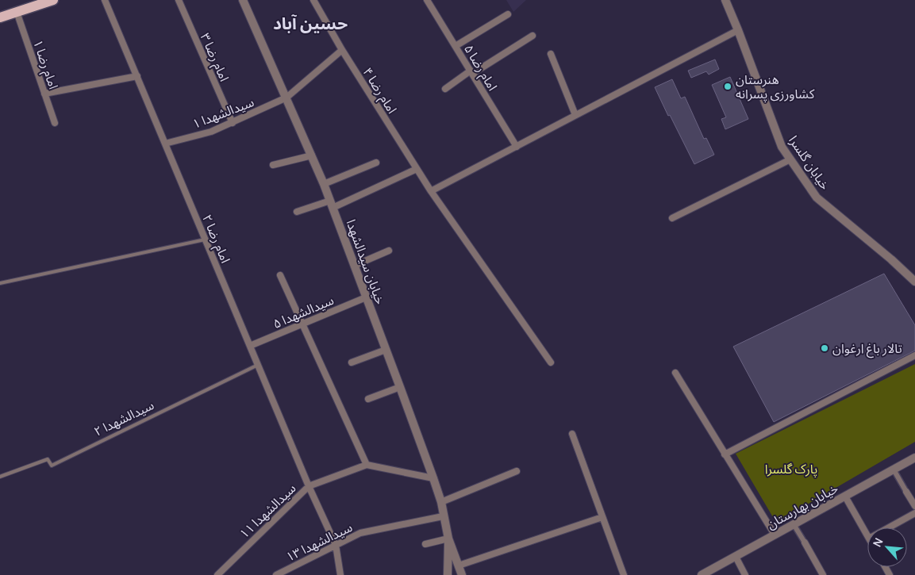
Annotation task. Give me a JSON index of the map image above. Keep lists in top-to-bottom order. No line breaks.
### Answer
{"streets":{"street":["امام رضا ۳","امام رضا ۱","امام رضا ۵","امام رضا ۴","سیدالشهدا ۱","خیابان گلسرا","امام رضا ۲","خیابان سیدالشهدا","سیدالشهدا ۵","خیابان بهارستان","سیدالشهدا ۱۱","سیدالشهدا ۱۳"],"lane":["سیدالشهدا ۲"]},"crossings":[["امام رضا ۳","سیدالشهدا ۱"],["سیدالشهدا ۱","امام رضا ۲"],["سیدالشهدا ۱","خیابان سیدالشهدا"],["امام رضا ۲","سیدالشهدا ۵"],["امام رضا ۲","سیدالشهدا ۲"],["امام رضا ۲","سیدالشهدا ۱۱"],["امام رضا ۲","سیدالشهدا ۱۳"],["خیابان سیدالشهدا","سیدالشهدا ۵"],["خیابان سیدالشهدا","سیدالشهدا ۱۳"]],"districts":["حسین آباد"],"parks":["پارک گلسرا"],"places":["هنرستان کشاورزی پسرانه","تالار باغ ارغوان"],"north":"top left"}
